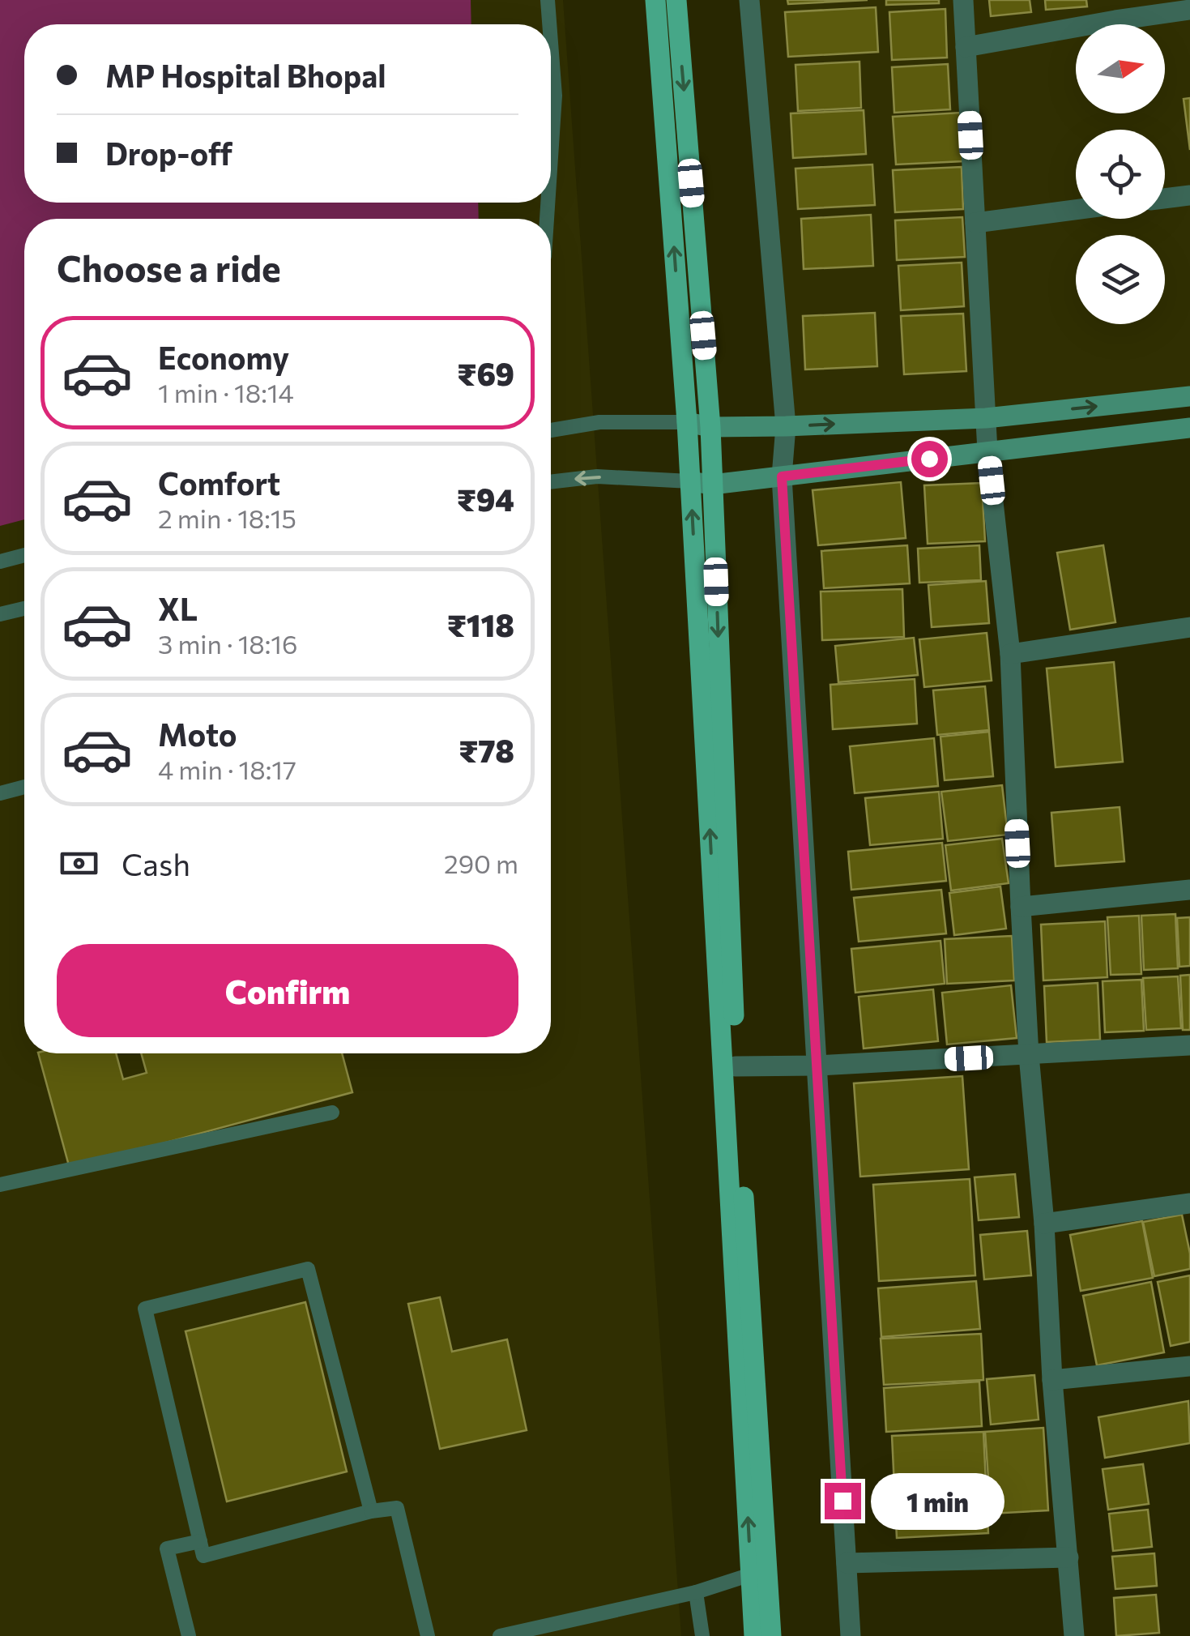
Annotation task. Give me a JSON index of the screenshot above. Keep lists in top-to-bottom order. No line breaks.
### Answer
{"north":"right","page":{"banner":["MP Hospital Bhopal","Drop-off"],"heading":"Choose a ride","list":[{"name":"Economy","note":"1 min · 18:14","value":"₹69"},{"name":"Comfort","note":"2 min · 18:15","value":"₹94"},{"name":"XL","note":"3 min · 18:16","value":"₹118"},{"name":"Moto","note":"4 min · 18:17","value":"₹78"}],"pay":["Cash","290 m"],"buttons":"Confirm","bubble":"1 min"}}
